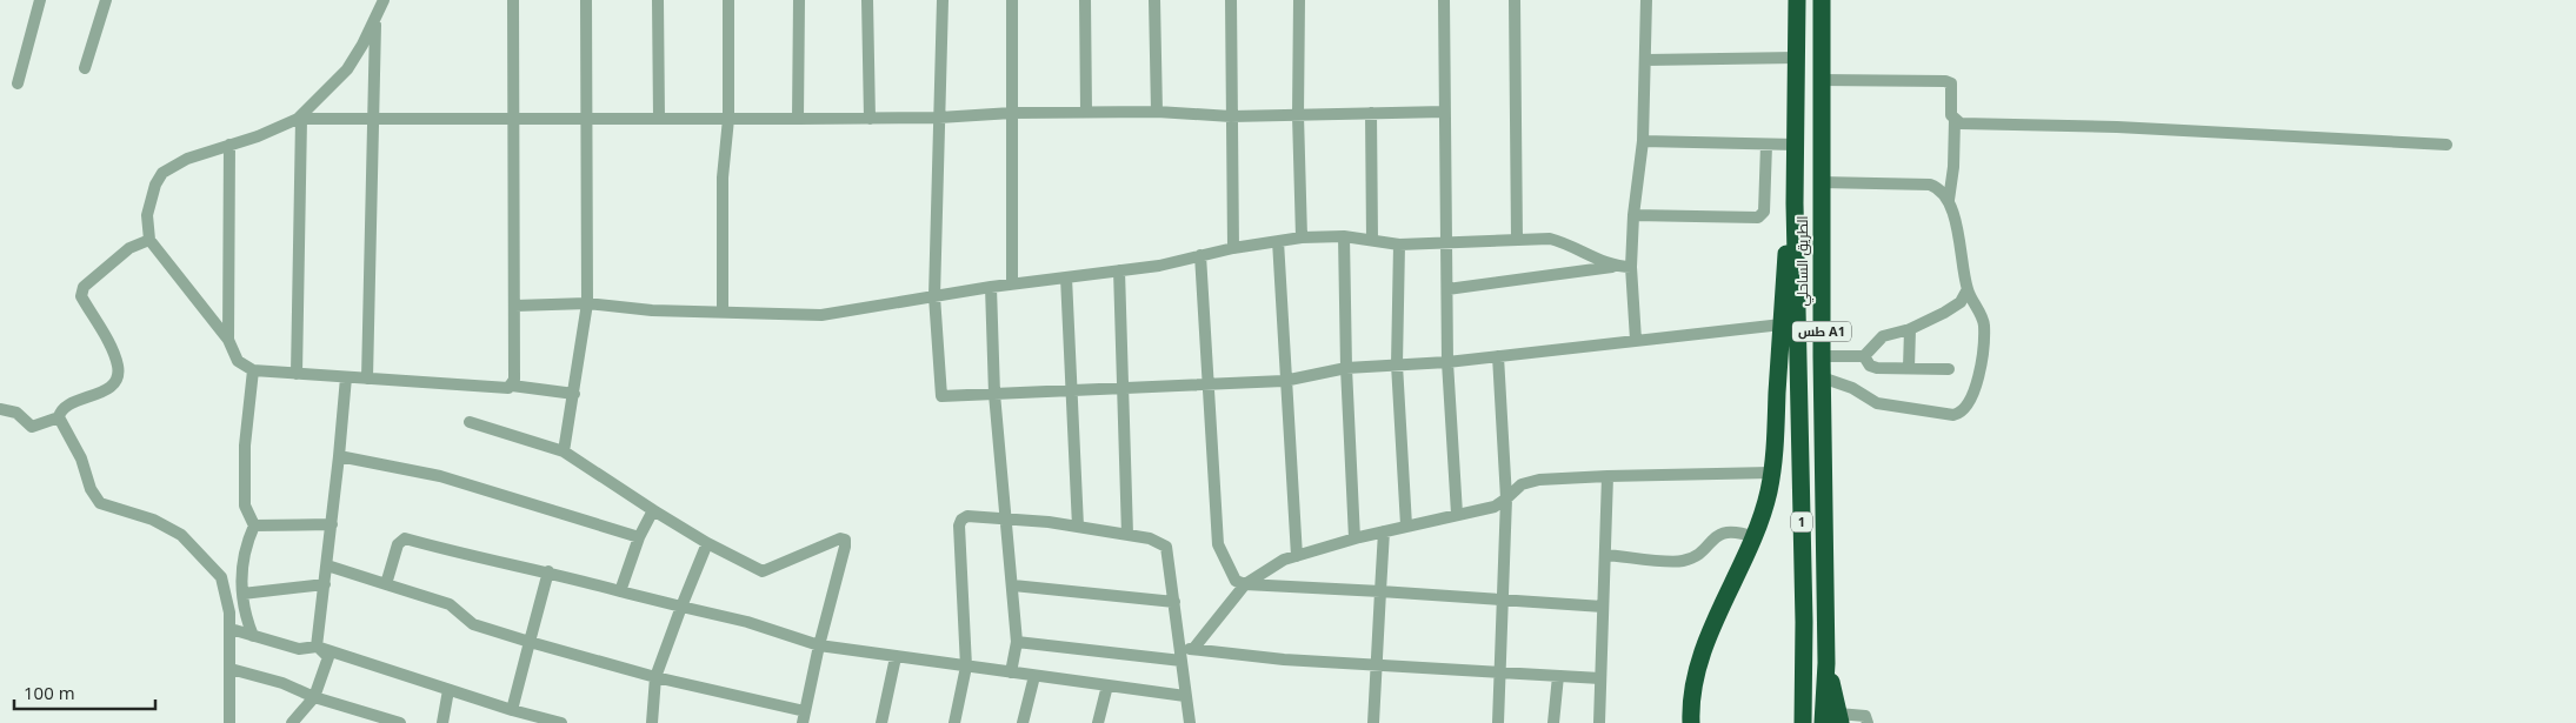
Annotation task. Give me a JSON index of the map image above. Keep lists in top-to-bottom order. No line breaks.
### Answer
{"streets":{"highway":["الطريق الساحلي","طس A1","1"]},"scale_bar":"100 m"}
